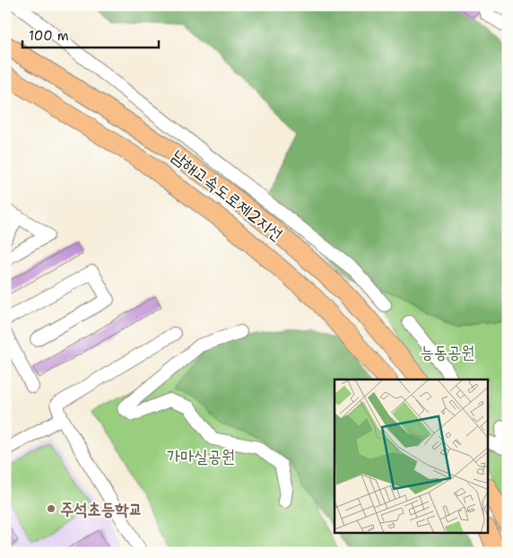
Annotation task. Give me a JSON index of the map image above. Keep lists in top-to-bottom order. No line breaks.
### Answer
{"streets":{"highway":["남해고속도로제2지선"]},"parks":["능동공원","가마실공원"],"places":["주석초등학교"],"scale_bar":"100 m"}
